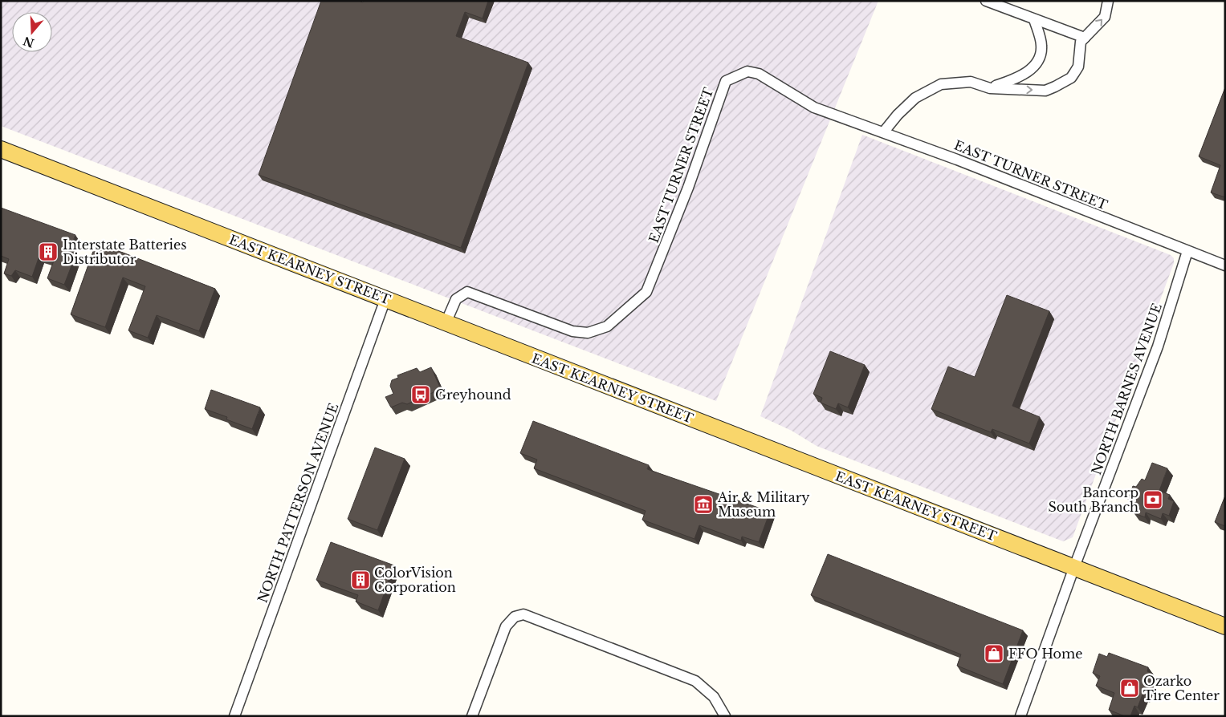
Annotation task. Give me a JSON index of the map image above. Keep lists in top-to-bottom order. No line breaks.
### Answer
{"streets":{"main road":["EAST KEARNEY STREET"],"street":["EAST TURNER STREET","NORTH BARNES AVENUE","NORTH PATTERSON AVENUE"]},"crossings":[["EAST TURNER STREET","EAST KEARNEY STREET"],["EAST TURNER STREET","NORTH BARNES AVENUE"],["EAST KEARNEY STREET","NORTH BARNES AVENUE"],["EAST KEARNEY STREET","NORTH PATTERSON AVENUE"]],"places":{"building":["Interstate Batteries Distributor","ColorVision Corporation"],"bus stop":["Greyhound"],"bank":["Bancorp South Branch"],"museum":["Air & Military Museum"],"shop":["FFO Home","Ozarko Tire Center"]},"north":"bottom"}
